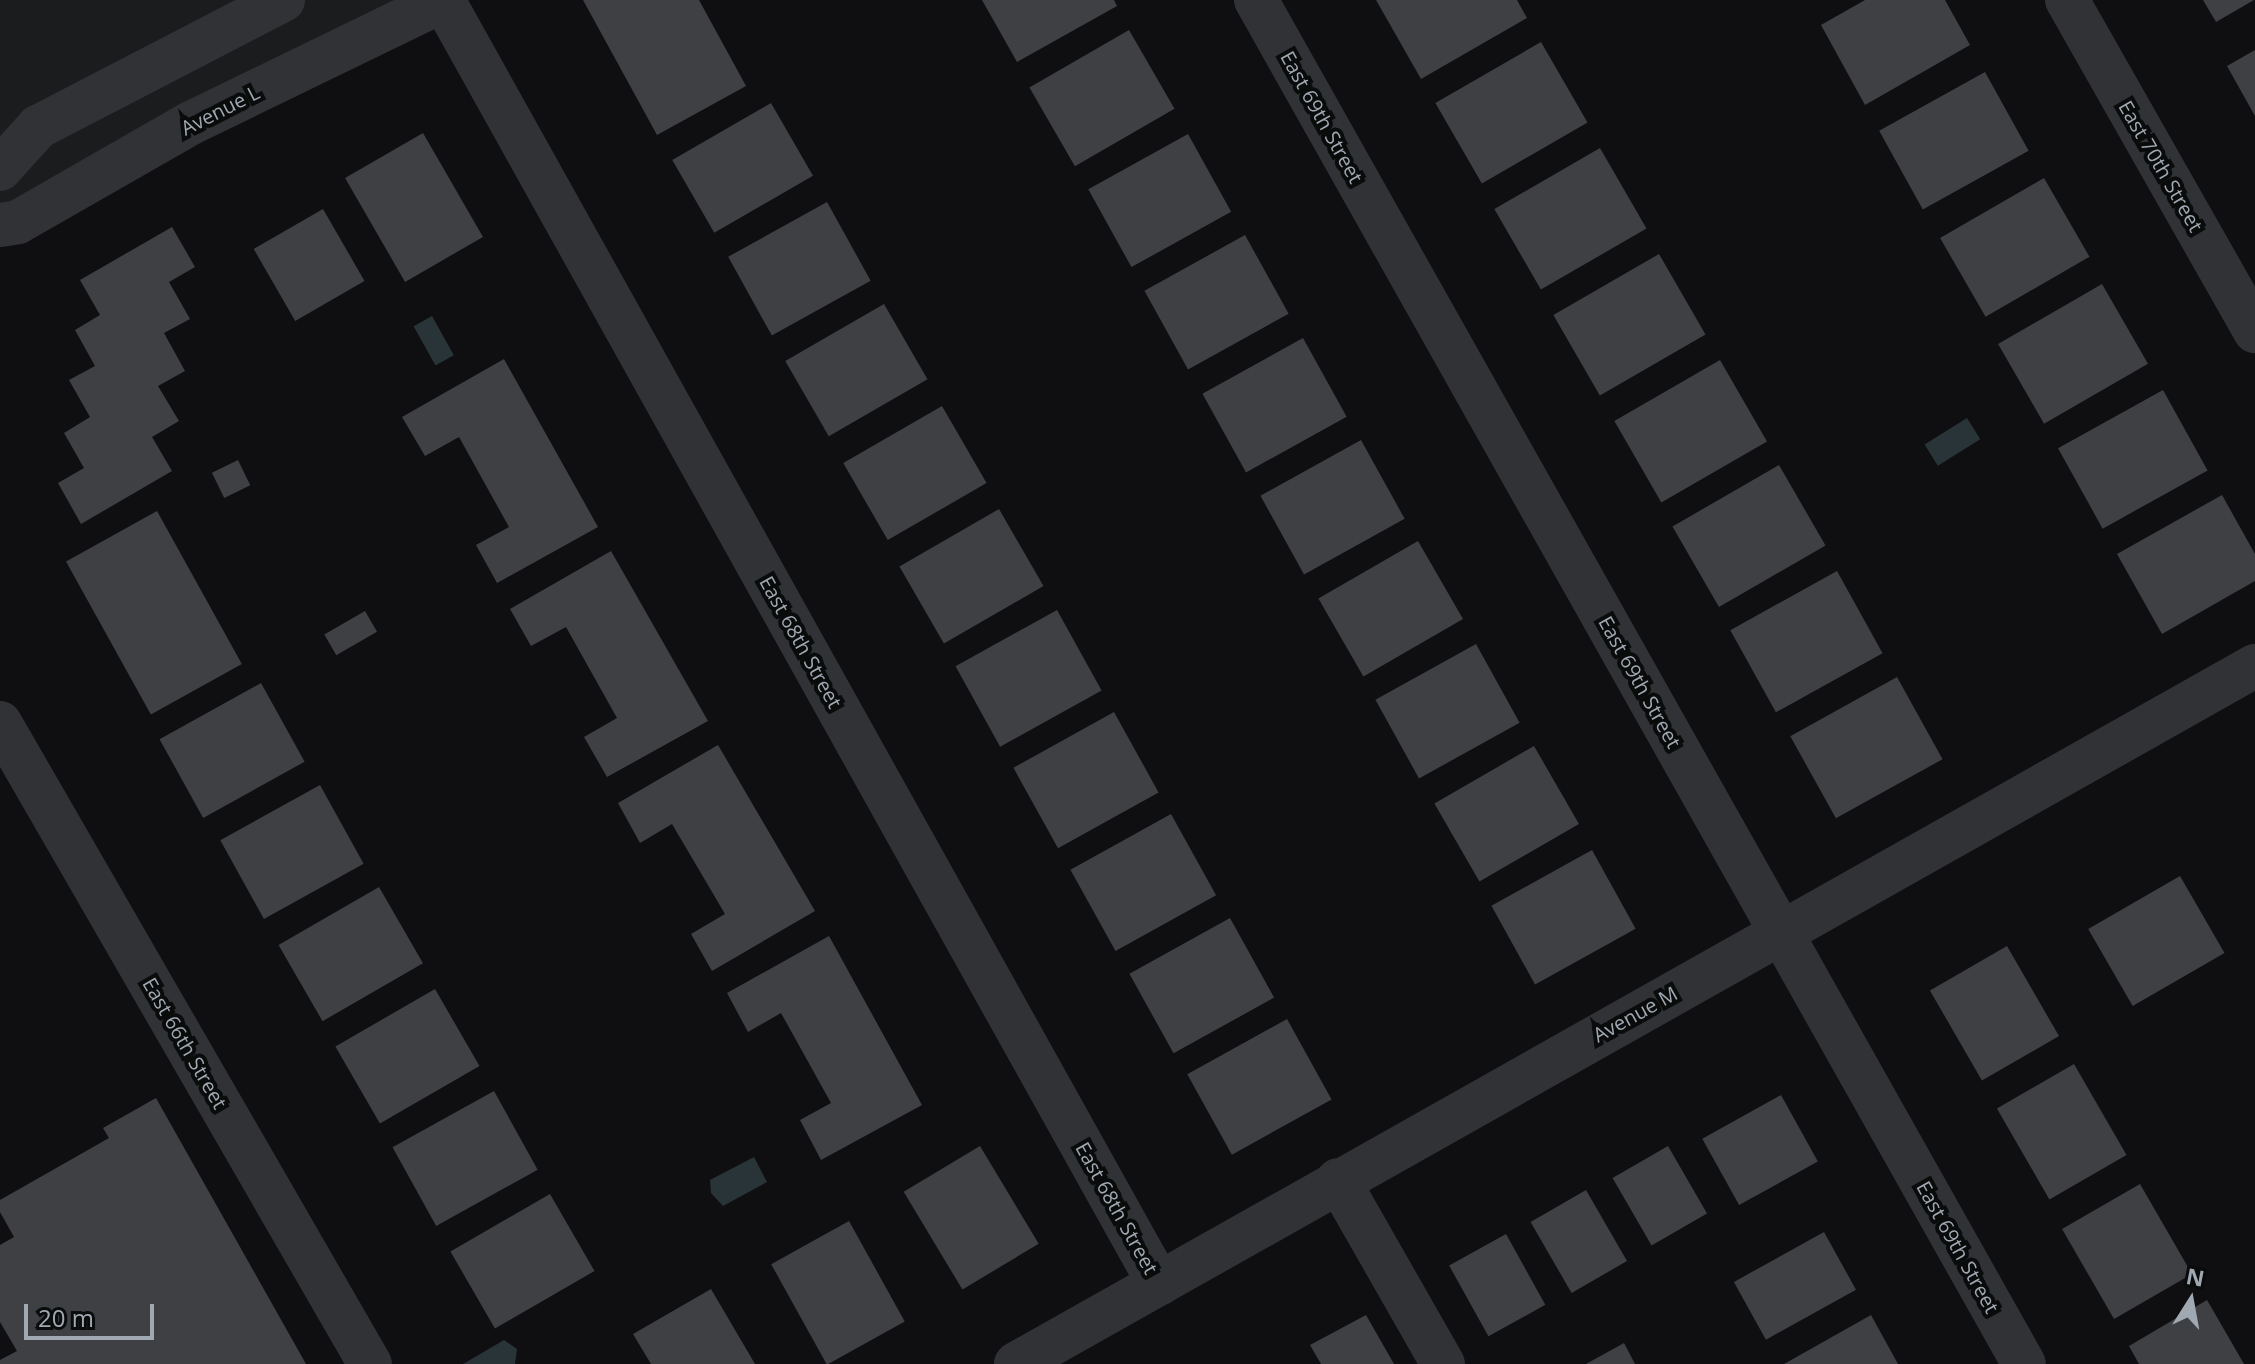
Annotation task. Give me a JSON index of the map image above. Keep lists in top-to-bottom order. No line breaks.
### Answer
{"streets":{"street":["Avenue L","East 69th Street","East 70th Street","East 68th Street","Avenue M","East 66th Street"]},"crossings":[["Avenue L","East 68th Street"],["East 69th Street","Avenue M"],["East 68th Street","Avenue M"]],"scale_bar":"20 m","north":"top"}
